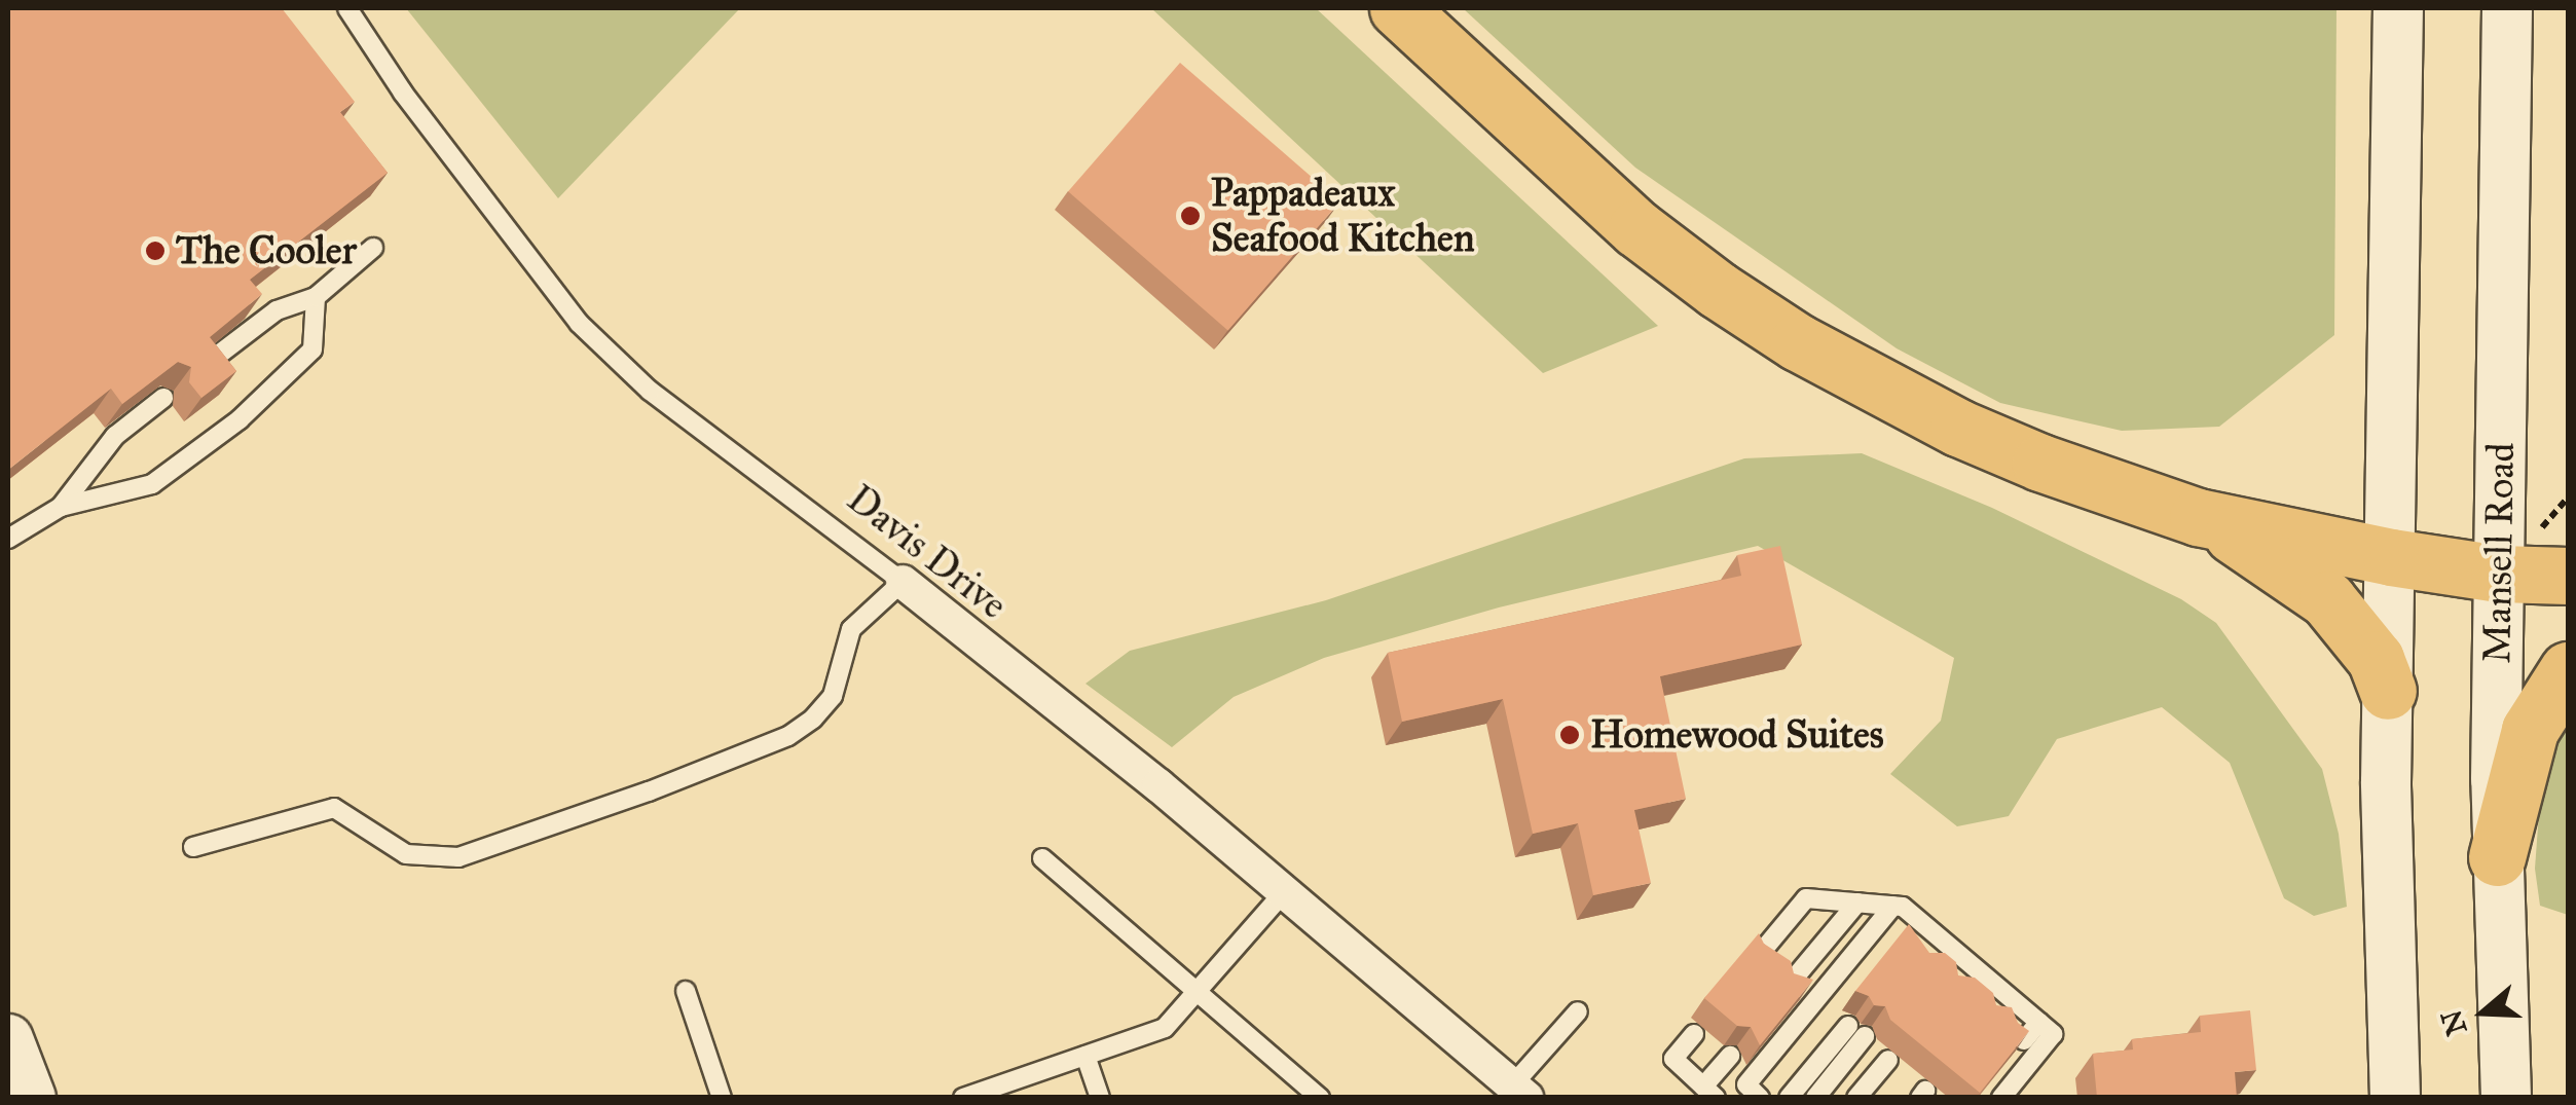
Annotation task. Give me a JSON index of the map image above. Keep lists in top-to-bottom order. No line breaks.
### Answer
{"streets":{"main road":["Mansell Road"],"street":["Davis Drive"]},"places":["Pappadeaux Seafood Kitchen","The Cooler","Homewood Suites"],"north":"left"}
